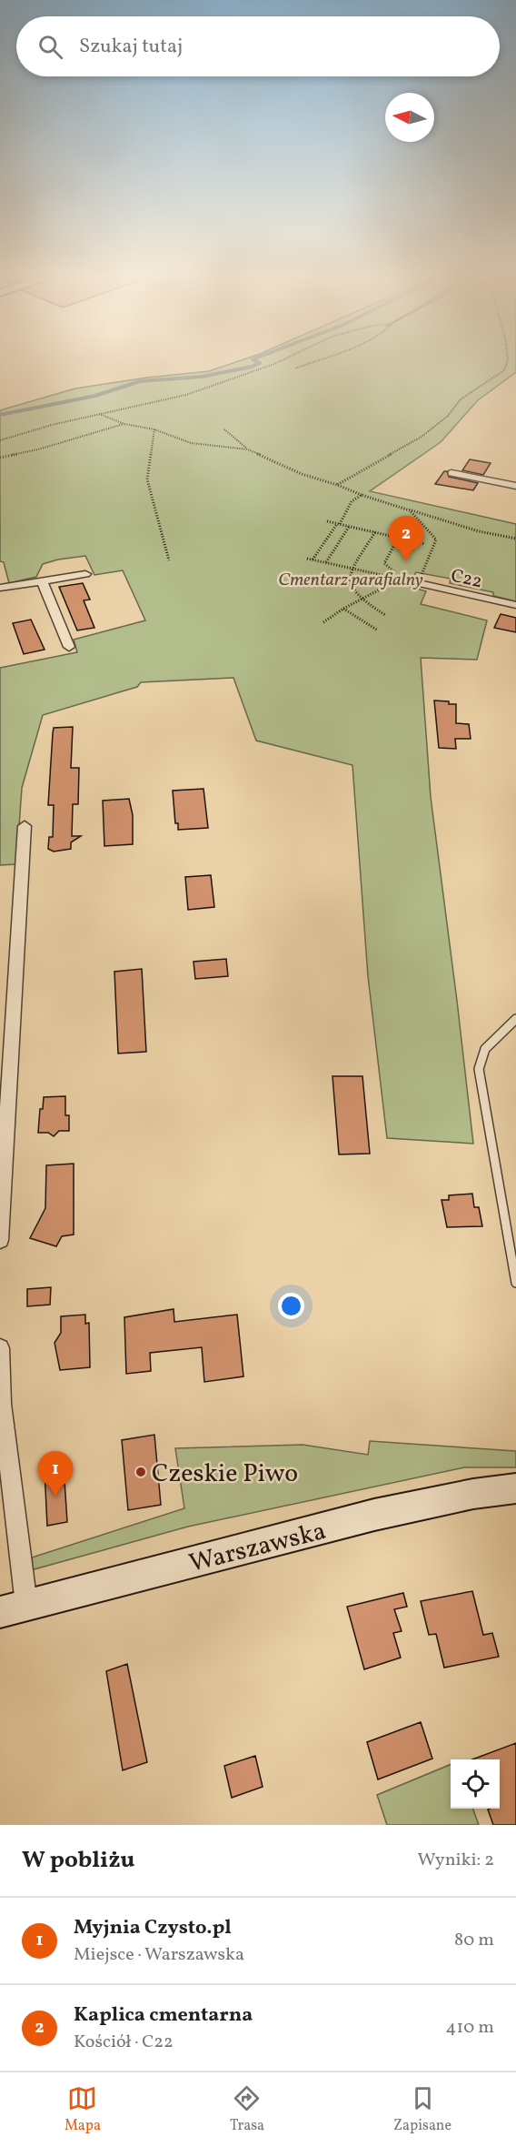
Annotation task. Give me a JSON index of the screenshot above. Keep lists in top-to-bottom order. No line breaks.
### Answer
{"streets":{"main road":["Warszawska"],"street":["C22"]},"parks":["Cmentarz parafialny"],"places":["Czeskie Piwo"],"north":"left","page":{"search":"Szukaj tutaj","pins":["2","1"],"heading":["W pobliżu","Wyniki: 2"],"list":[{"mark":"1","name":"Myjnia Czysto.pl","note":"Miejsce · Warszawska","value":"80 m"},{"mark":"2","name":"Kaplica cmentarna","note":"Kościół · C22","value":"410 m"}],"nav":["Mapa","Trasa","Zapisane"]}}
